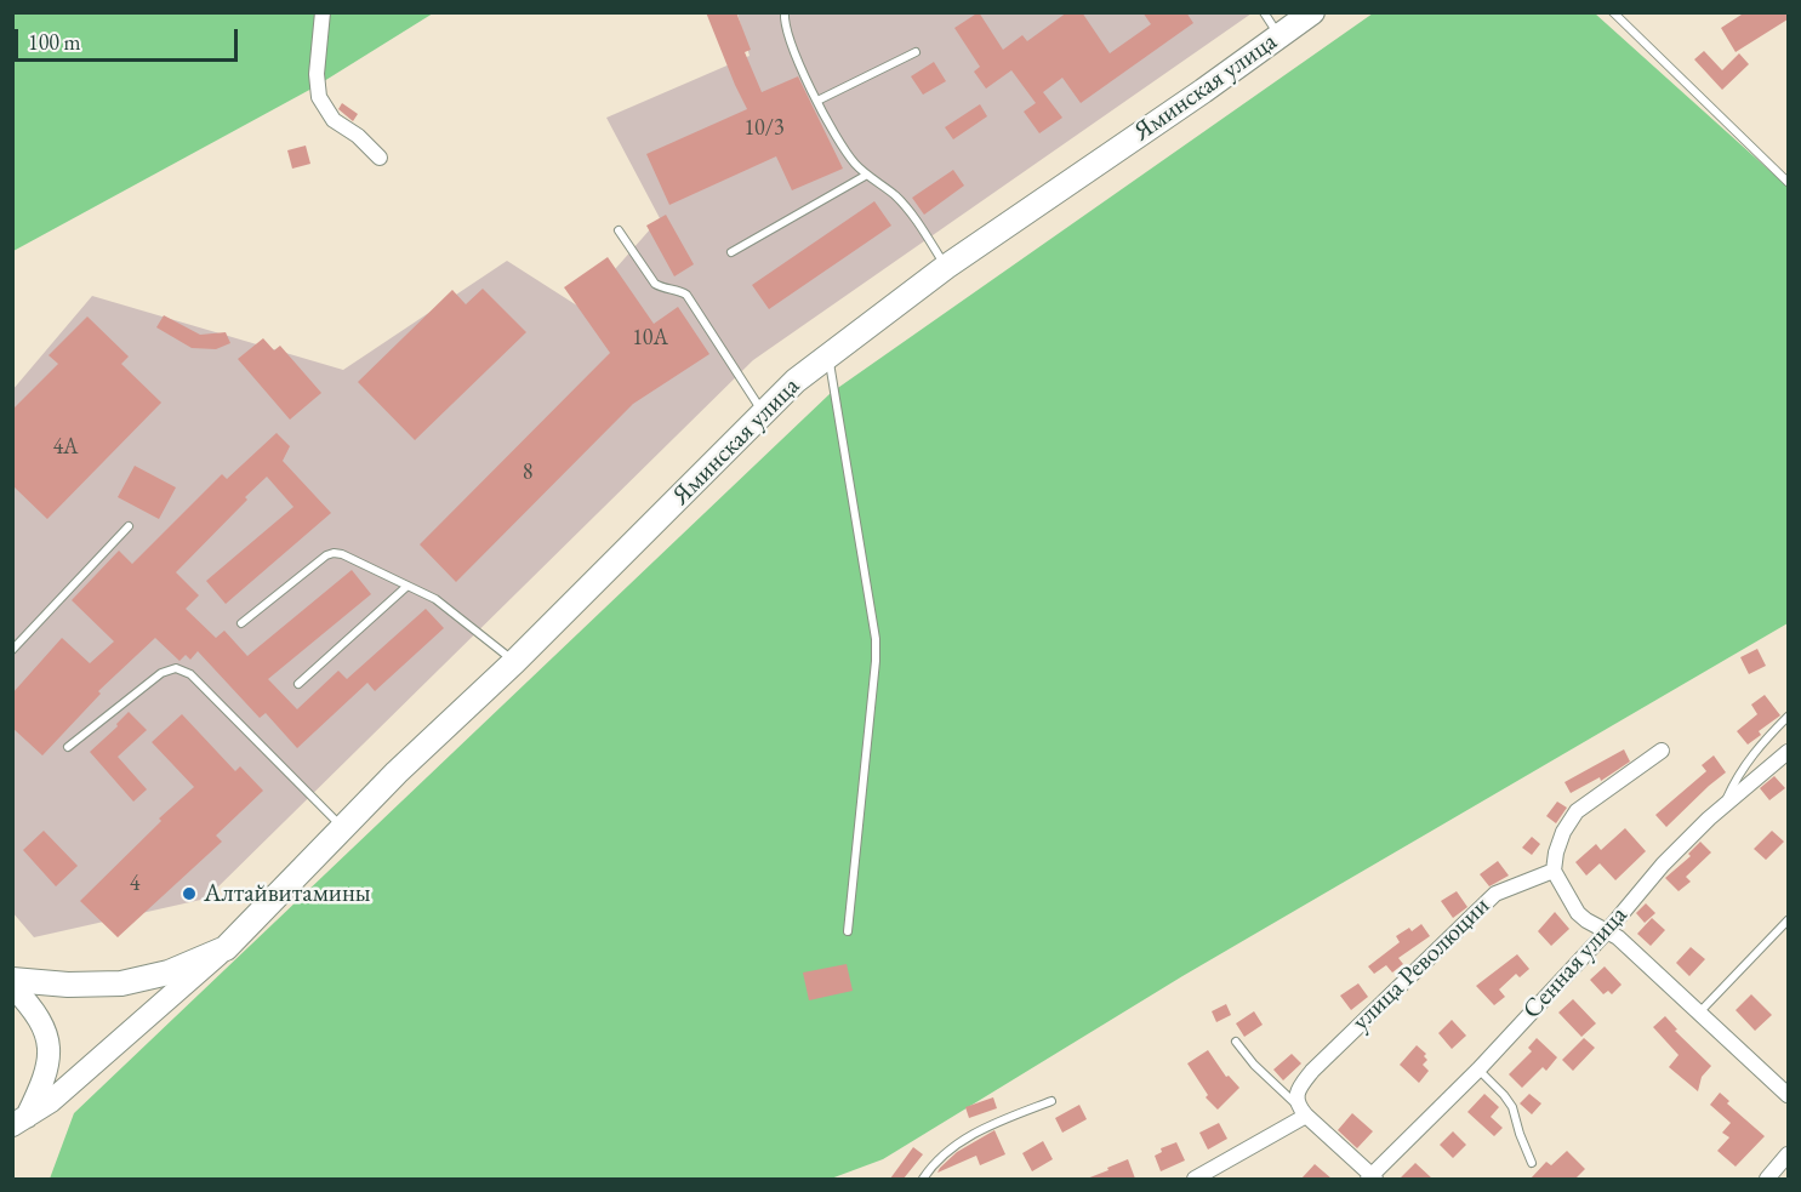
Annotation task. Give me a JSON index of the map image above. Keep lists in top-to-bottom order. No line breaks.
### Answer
{"streets":{"main road":["Яминская улица"],"street":["Сенная улица","улица Революции"]},"places":["Алтайвитамины"],"house_numbers":["10/3","10А","4А","8","4"],"scale_bar":"100 m"}
